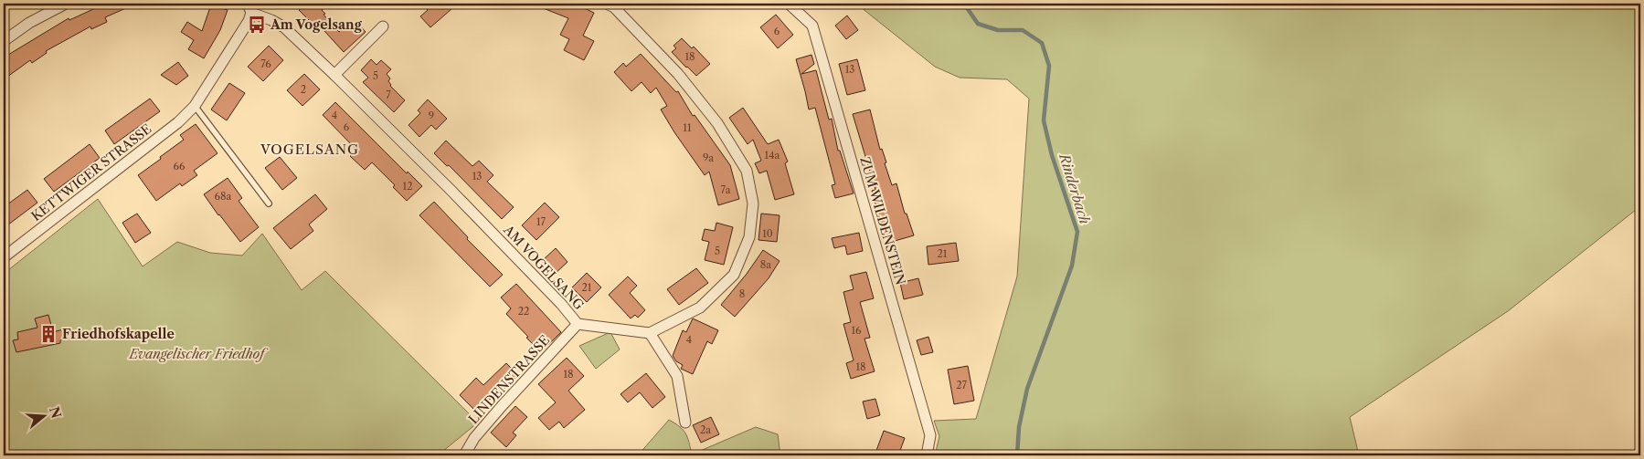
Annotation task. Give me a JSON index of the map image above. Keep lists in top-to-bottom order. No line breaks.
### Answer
{"streets":{"street":["KETTWIGER STRASSE","ZUM WILDENSTEIN","AM VOGELSANG","LINDENSTRASSE"]},"crossings":[["KETTWIGER STRASSE","AM VOGELSANG"],["AM VOGELSANG","LINDENSTRASSE"]],"districts":["VOGELSANG"],"water":["Rinderbach"],"parks":["Evangelischer Friedhof"],"places":{"bus stop":["Am Vogelsang"],"building":["Friedhofskapelle"]},"house_numbers":["6","18","76","13","5","2","7","4","9","6","11","14a","9a","66","13","12","7a","68a","17","10","5","21","8a","21","8","22","16","4","18","18","27","2a"],"north":"right"}
